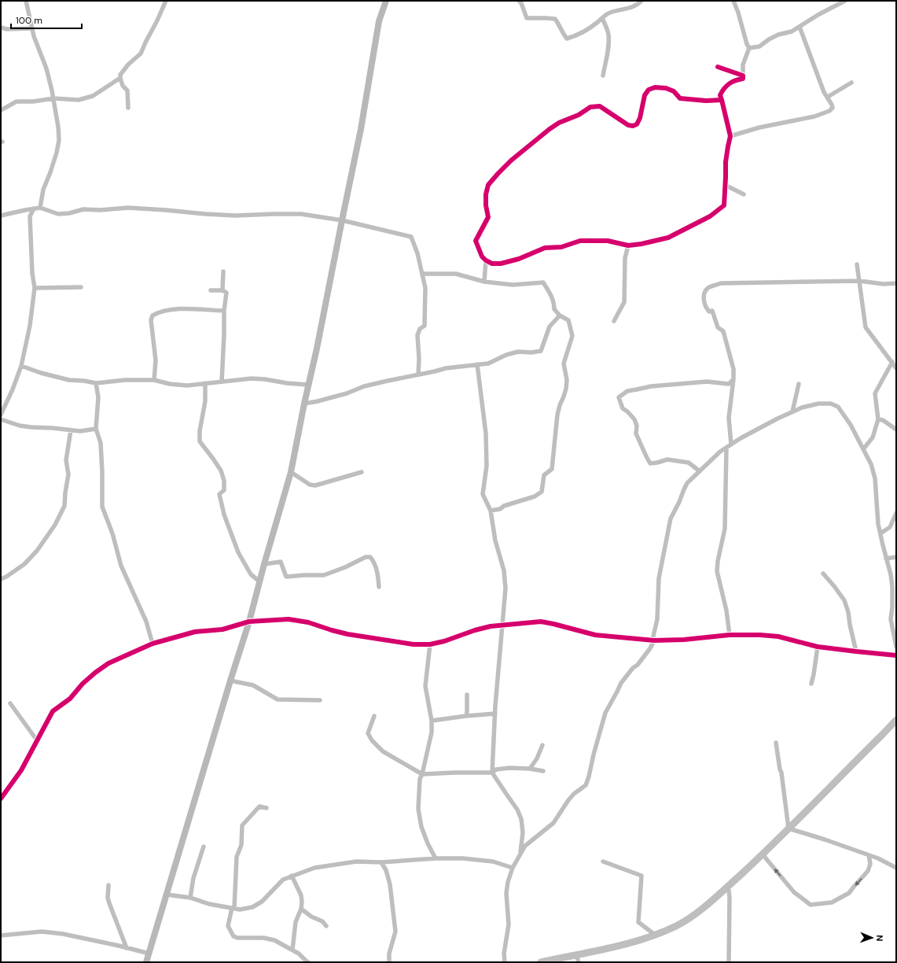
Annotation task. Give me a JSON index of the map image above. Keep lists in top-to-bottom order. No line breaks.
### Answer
{"scale_bar":"100 m","north":"right"}
